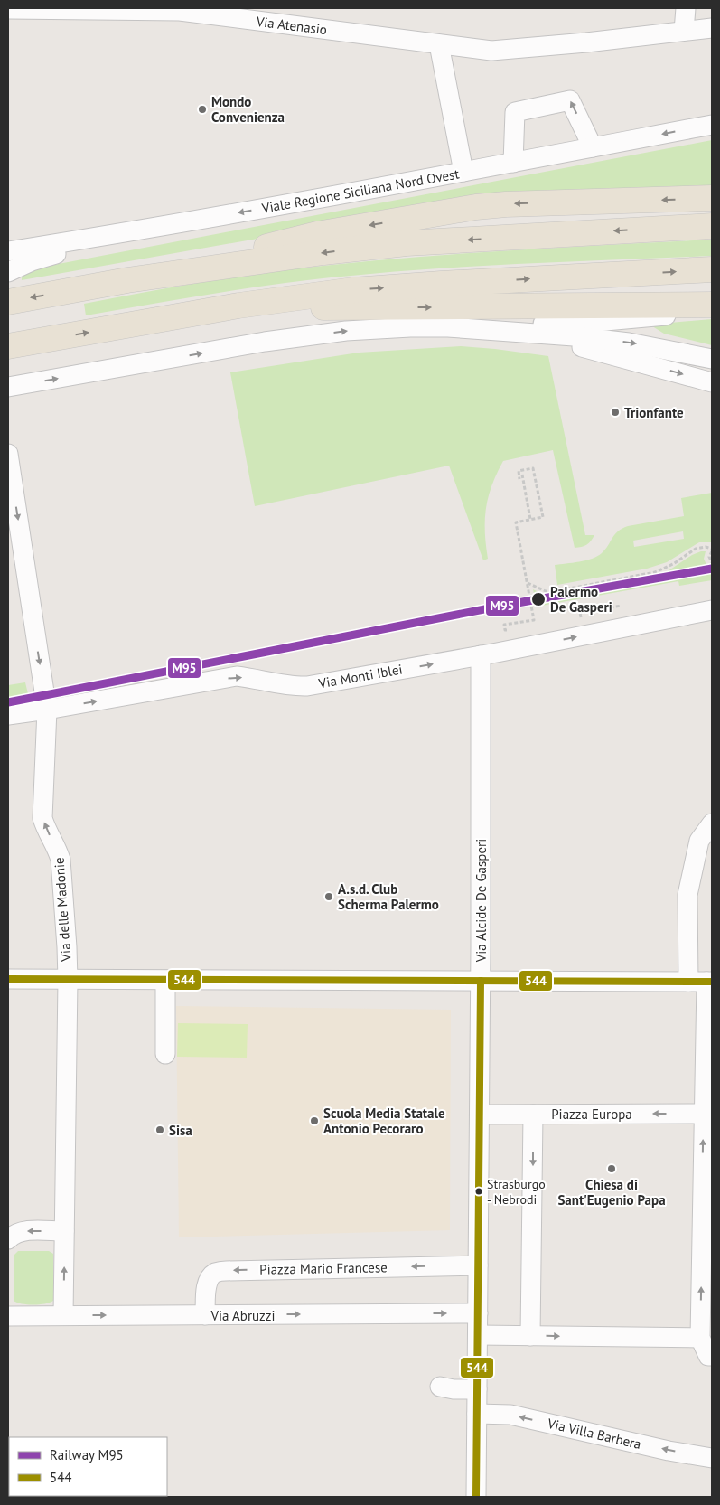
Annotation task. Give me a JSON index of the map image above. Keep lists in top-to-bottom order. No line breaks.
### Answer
{"streets":{"street":["Via Atenasio","Viale Regione Siciliana Nord Ovest","Via Monti Iblei","Via Alcide De Gasperi","Via delle Madonie","Piazza Europa","Piazza Mario Francese","Via Abruzzi","Via Villa Barbera"]},"crossings":[["Via Monti Iblei","Via Alcide De Gasperi"],["Via Monti Iblei","Via delle Madonie"],["Via Alcide De Gasperi","Piazza Europa"],["Via Alcide De Gasperi","Piazza Mario Francese"],["Via Alcide De Gasperi","Via Abruzzi"],["Via Alcide De Gasperi","Via Villa Barbera"],["Via delle Madonie","Via Abruzzi"],["Piazza Mario Francese","Via Abruzzi"]],"one_way":["Via Monti Iblei","Piazza Mario Francese","Via Abruzzi"],"places":["Mondo Convenienza","Trionfante","Palermo De Gasperi","A.s.d. Club Scherma Palermo","Scuola Media Statale Antonio Pecoraro","Sisa","Chiesa di Sant'Eugenio Papa","Strasburgo - Nebrodi"],"lines":["rail line M95","transit line 544"],"legend":["Railway M95","544"]}
